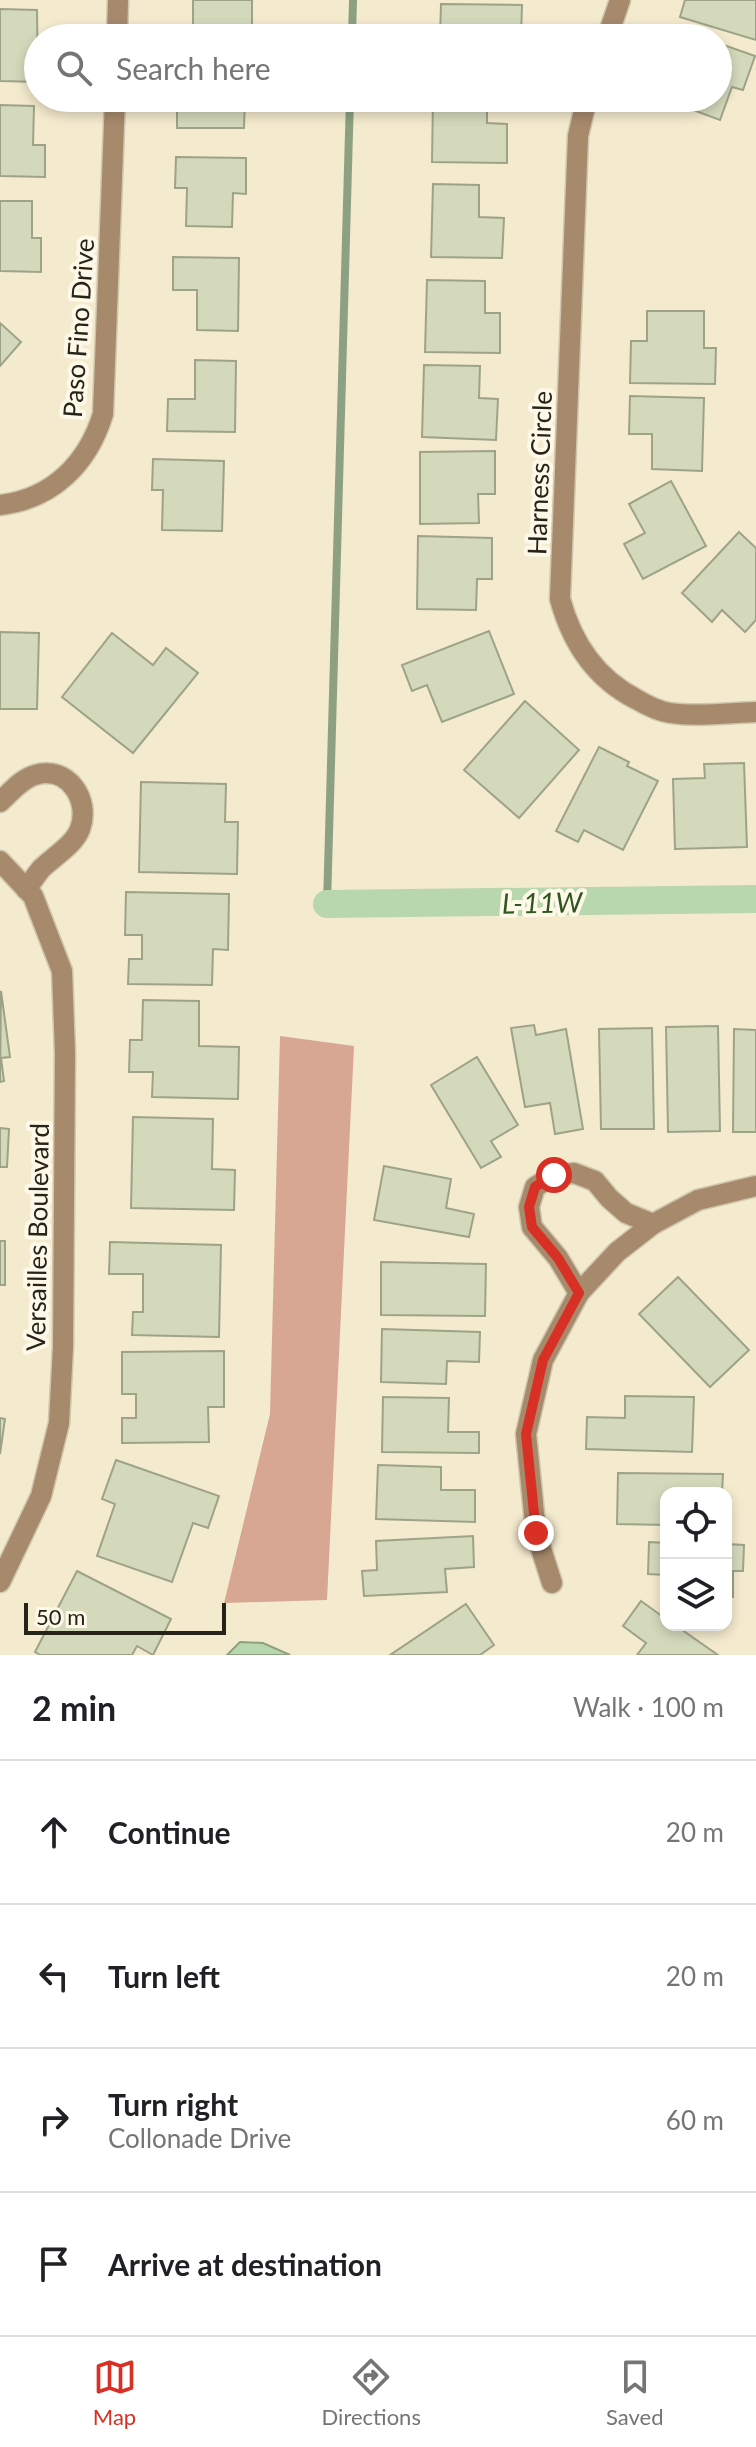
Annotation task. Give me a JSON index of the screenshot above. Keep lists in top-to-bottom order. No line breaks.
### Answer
{"streets":{"street":["Paso Fino Drive","Harness Circle","Versailles Boulevard"]},"water":["L-11W"],"scale_bar":"50 m","page":{"search":"Search here","scale":"50 m","heading":["2 min","Walk · 100 m"],"list":[["Continue","20 m"],["Turn left","20 m"],["Turn right","Collonade Drive","60 m"],"Arrive at destination"],"nav":["Map","Directions","Saved"]}}
